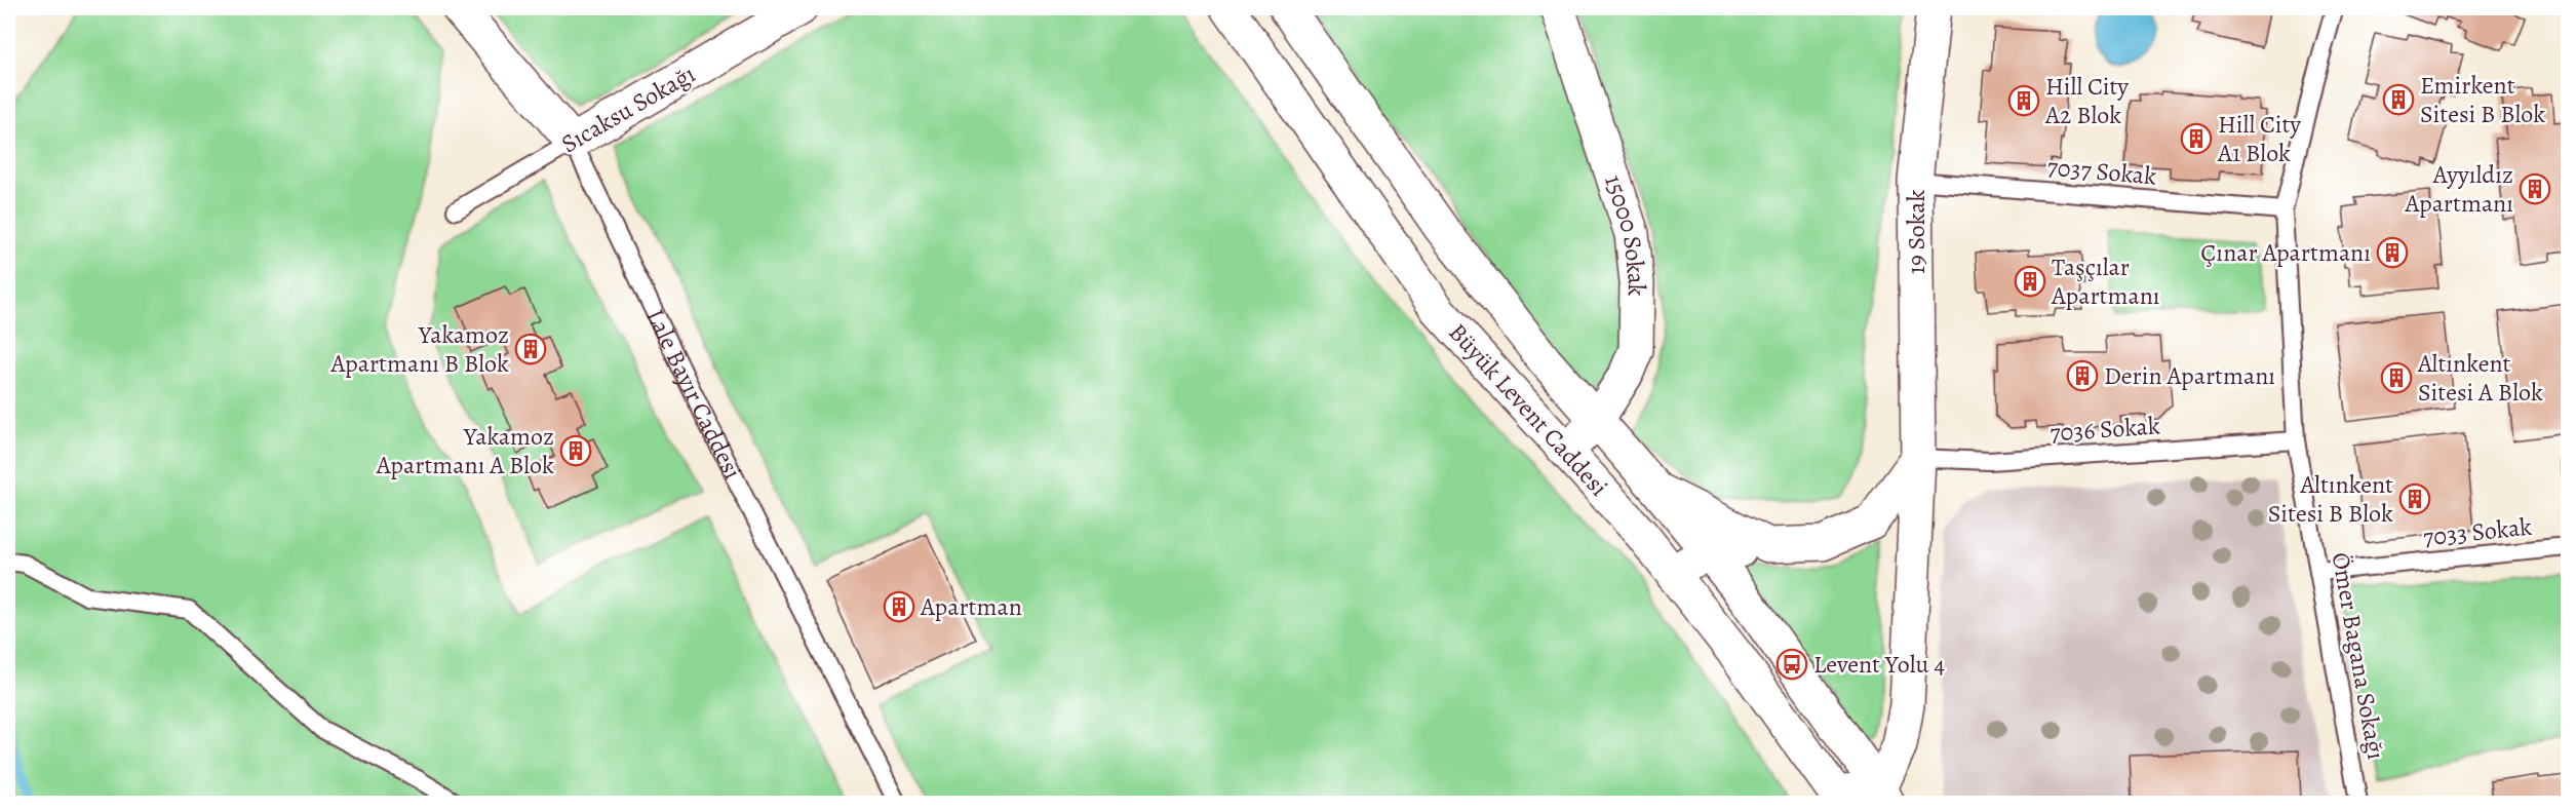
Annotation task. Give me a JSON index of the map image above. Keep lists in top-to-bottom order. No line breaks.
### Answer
{"streets":{"street":["Sıcaksu Sokağı","19 Sokak","15000 Sokak","Lale Bayır Caddesi","Büyük Levent Caddesi"],"lane":["7037 Sokak","7036 Sokak","7033 Sokak","Ömer Bagana Sokağı"]},"crossings":[["Sıcaksu Sokağı","Lale Bayır Caddesi"],["7037 Sokak","19 Sokak"],["7037 Sokak","Ömer Bagana Sokağı"],["19 Sokak","Büyük Levent Caddesi"],["19 Sokak","7036 Sokak"],["15000 Sokak","Büyük Levent Caddesi"],["7036 Sokak","Ömer Bagana Sokağı"],["7033 Sokak","Ömer Bagana Sokağı"]],"places":{"building":["Emirkent Sitesi B Blok","Hill City A2 Blok","Hill City A1 Blok","Ayyıldız Apartmanı","Çınar Apartmanı","Taşçılar Apartmanı","Yakamoz Apartmanı B Blok","Derin Apartmanı","Altınkent Sitesi A Blok","Yakamoz Apartmanı A Blok","Altınkent Sitesi B Blok","Apartman"],"bus stop":["Levent Yolu 4"]}}
